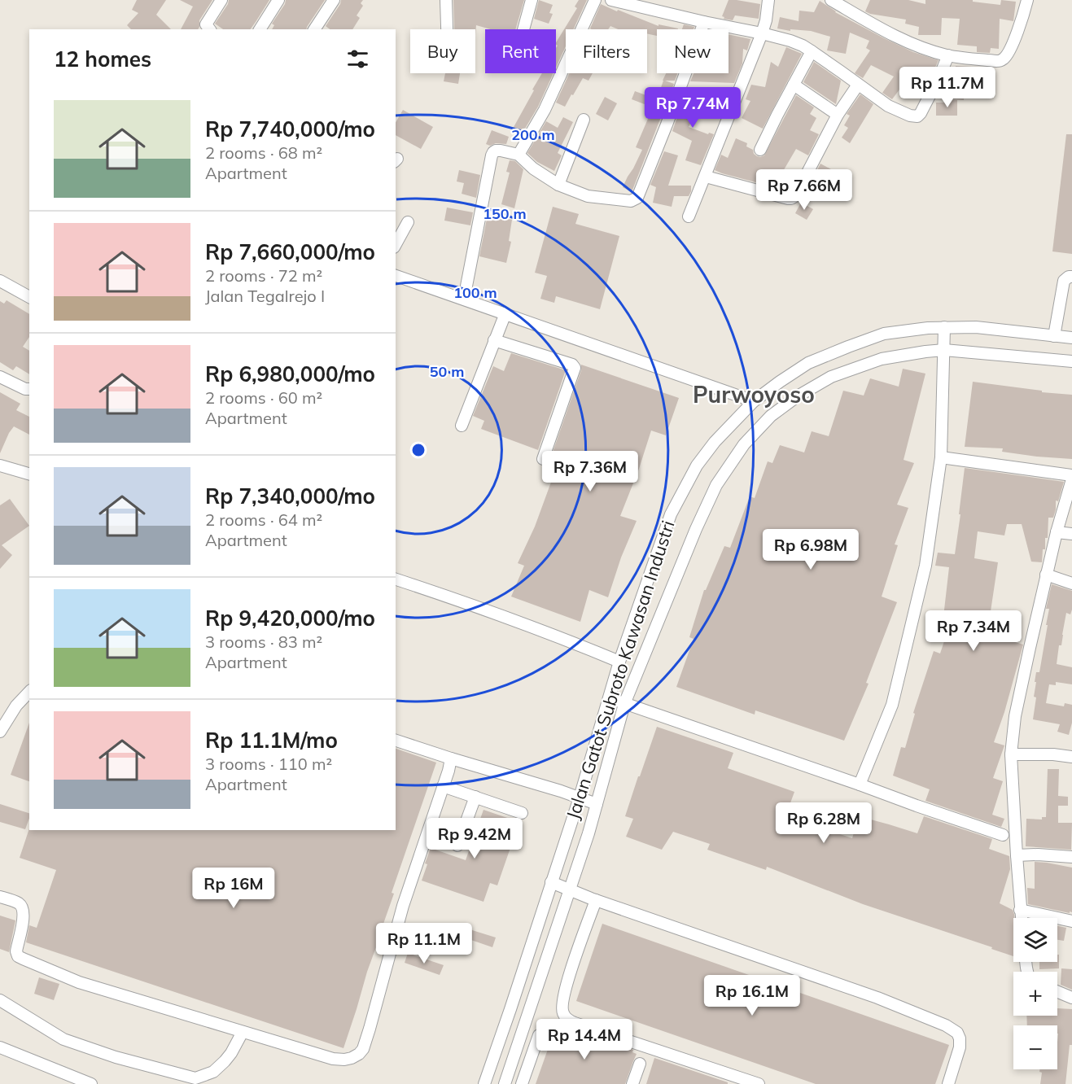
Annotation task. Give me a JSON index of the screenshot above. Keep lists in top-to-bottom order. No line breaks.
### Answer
{"streets":{"street":["Jalan Gatot Subroto Kawasan Industri"]},"districts":["Purwoyoso"],"page":{"chip":["Buy","Rent","Filters","New"],"heading":"12 homes","price":["Rp 11.7M","Rp 7.74M","Rp 7.66M","Rp 7.36M","Rp 6.98M","Rp 7.34M","Rp 6.28M","Rp 9.42M","Rp 16M","Rp 11.1M","Rp 16.1M","Rp 14.4M"],"list":[{"name":"Rp 7,740,000/mo","note":"2 rooms · 68 m² · Apartment"},{"name":"Rp 7,660,000/mo","note":"2 rooms · 72 m² · Jalan Tegalrejo I"},{"name":"Rp 6,980,000/mo","note":"2 rooms · 60 m² · Apartment"},{"name":"Rp 7,340,000/mo","note":"2 rooms · 64 m² · Apartment"},{"name":"Rp 9,420,000/mo","note":"3 rooms · 83 m² · Apartment"},{"name":"Rp 11.1M/mo","note":"3 rooms · 110 m² · Apartment"}],"map_buttons":["+","−"]},"rings":["200 m","150 m","100 m","50 m"]}
